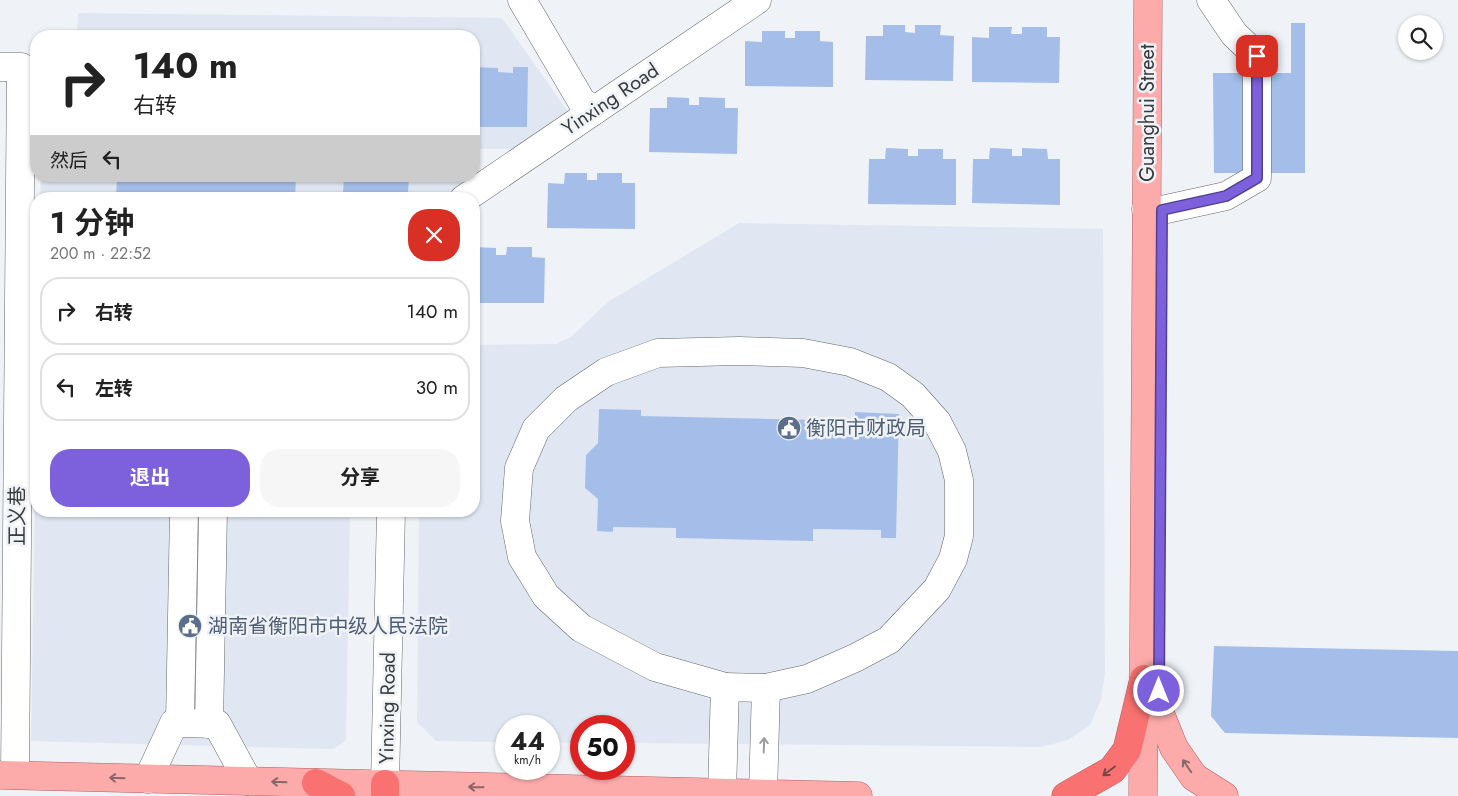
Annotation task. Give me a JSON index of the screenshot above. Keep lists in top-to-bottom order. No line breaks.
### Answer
{"streets":{"main road":["Guanghui Street"],"street":["Yinxing Road","正义巷"]},"places":{"public building":["衡阳市财政局","湖南省衡阳市中级人民法院"]},"page":{"turn":["140 m","右转"],"then":"然后","heading":["1 分钟","200 m · 22:52"],"list":[{"name":"右转","value":"140 m"},{"name":"左转","value":"30 m"}],"buttons":["退出","分享"],"speed":"44 km/h","limit":"50"}}
